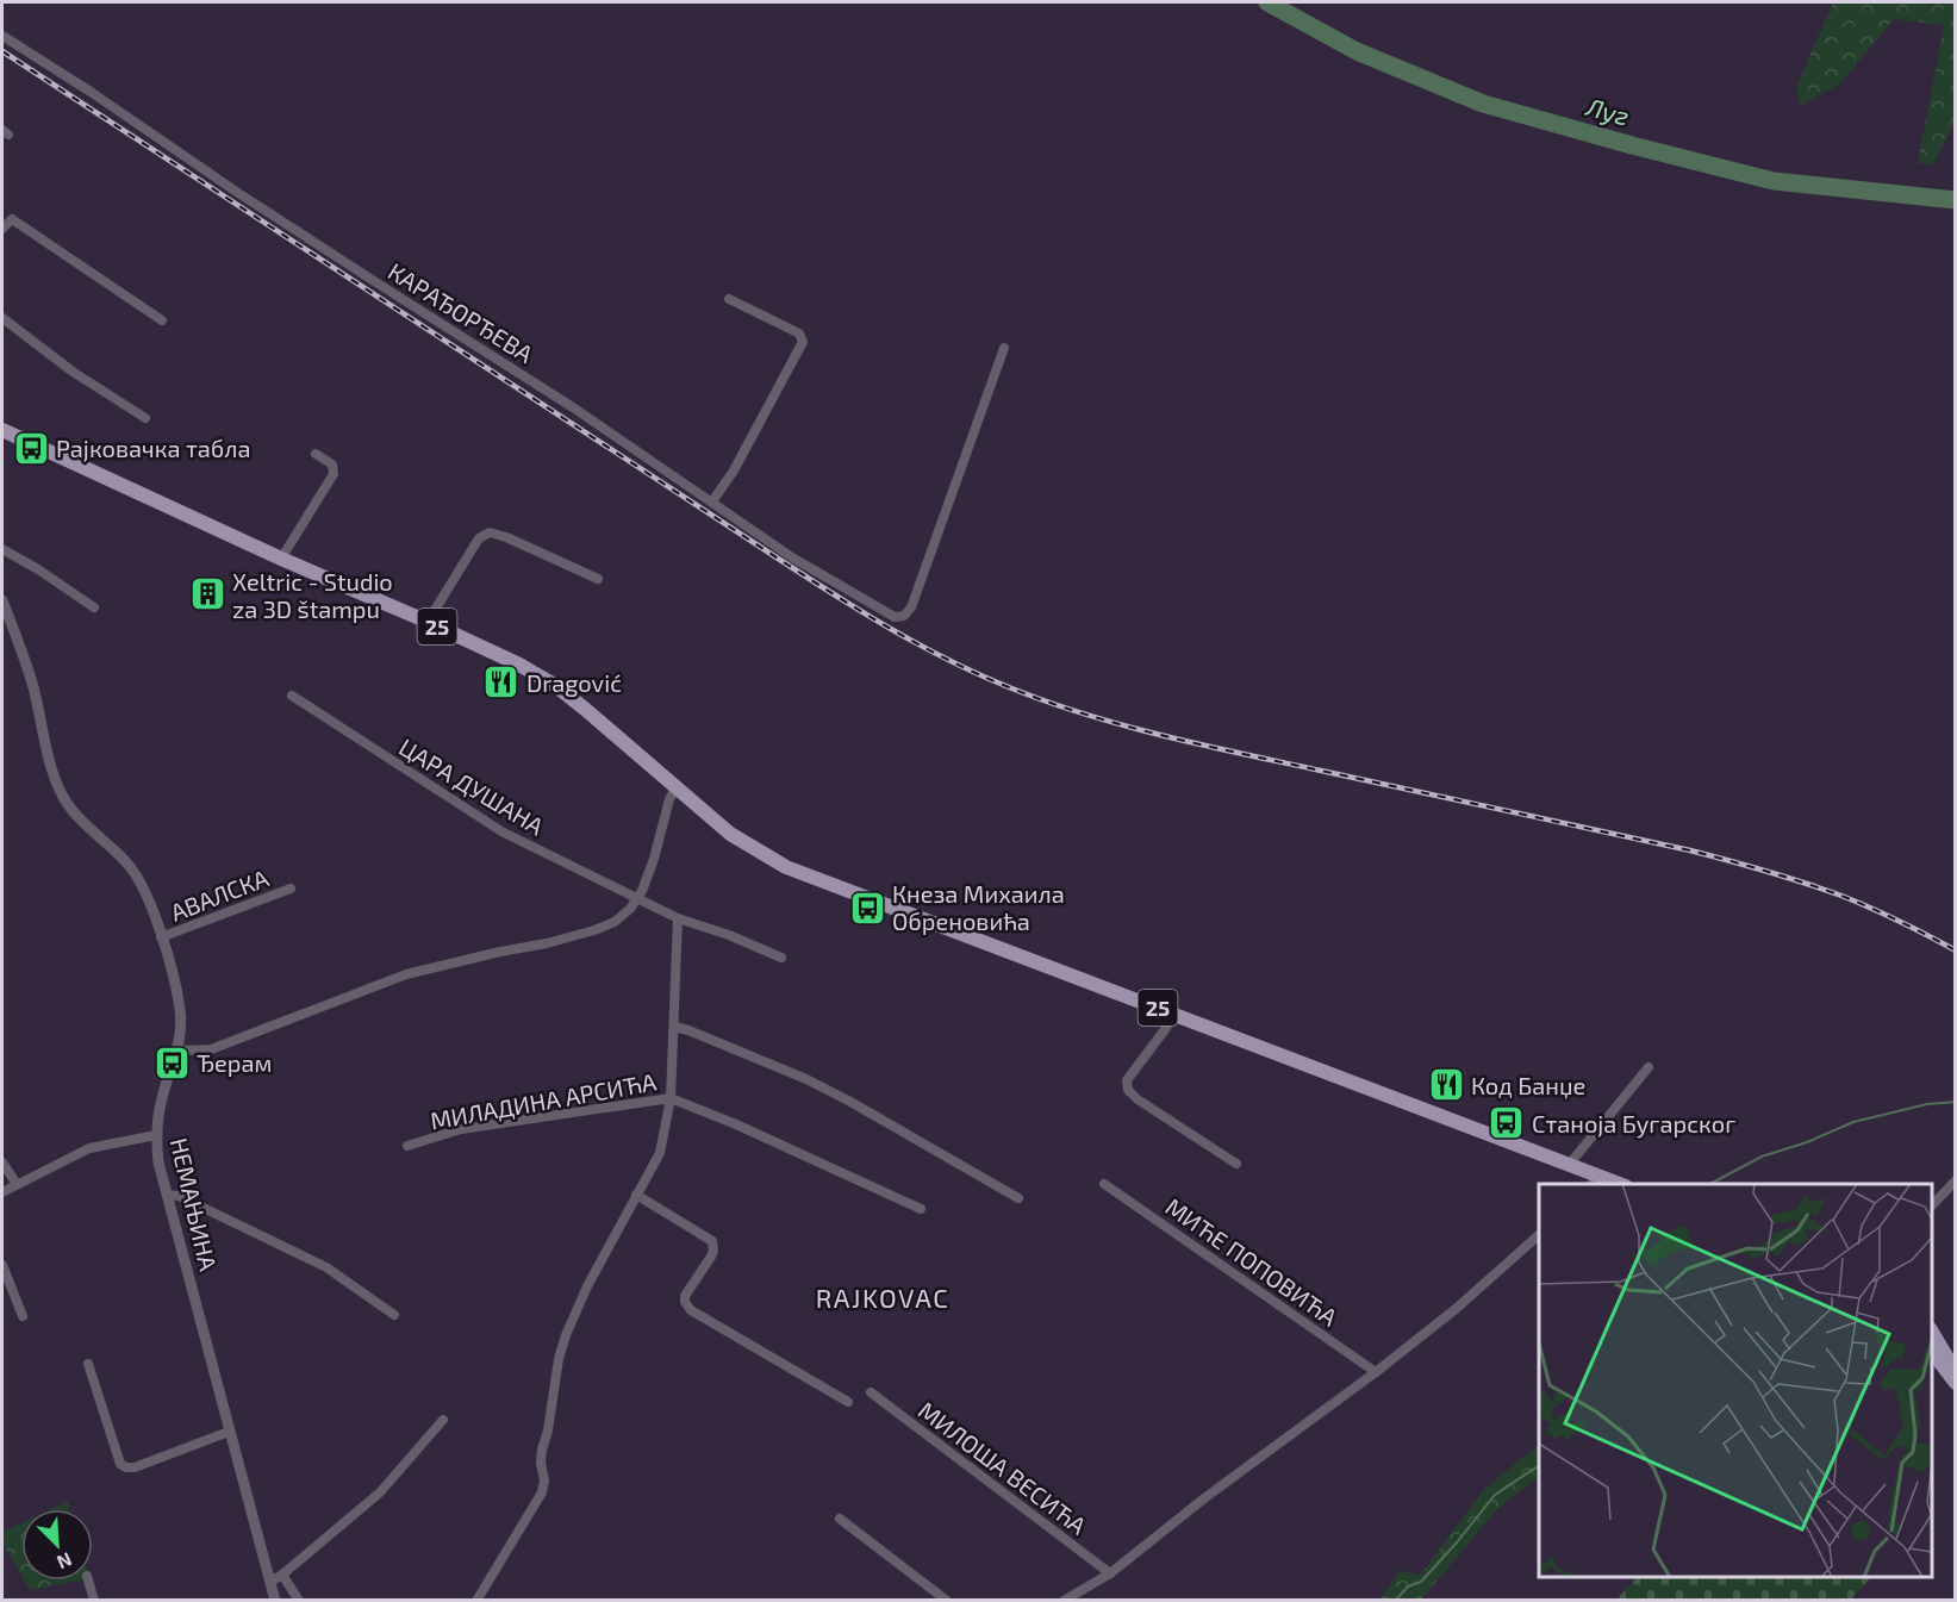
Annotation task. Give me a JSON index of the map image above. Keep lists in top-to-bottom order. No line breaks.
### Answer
{"streets":{"main road":["25"],"street":["КАРАЂОРЂЕВА","ЦАРА ДУШАНА","АВАЛСКА","МИЛАДИНА АРСИЋА","НЕМАЊИНА","МИЋЕ ПОПОВИЋА","МИЛОША ВЕСИЋА"]},"crossings":[["АВАЛСКА","НЕМАЊИНА"]],"districts":["RAJKOVAC"],"water":["Луг"],"places":{"bus stop":["Рајковачка табла","Кнеза Михаила Обреновића","Ђерам","Станоја Бугарског"],"building":["Xeltric - Studio za 3D štampu"],"restaurant":["Dragović","Код Банџе"]},"north":"bottom right"}
